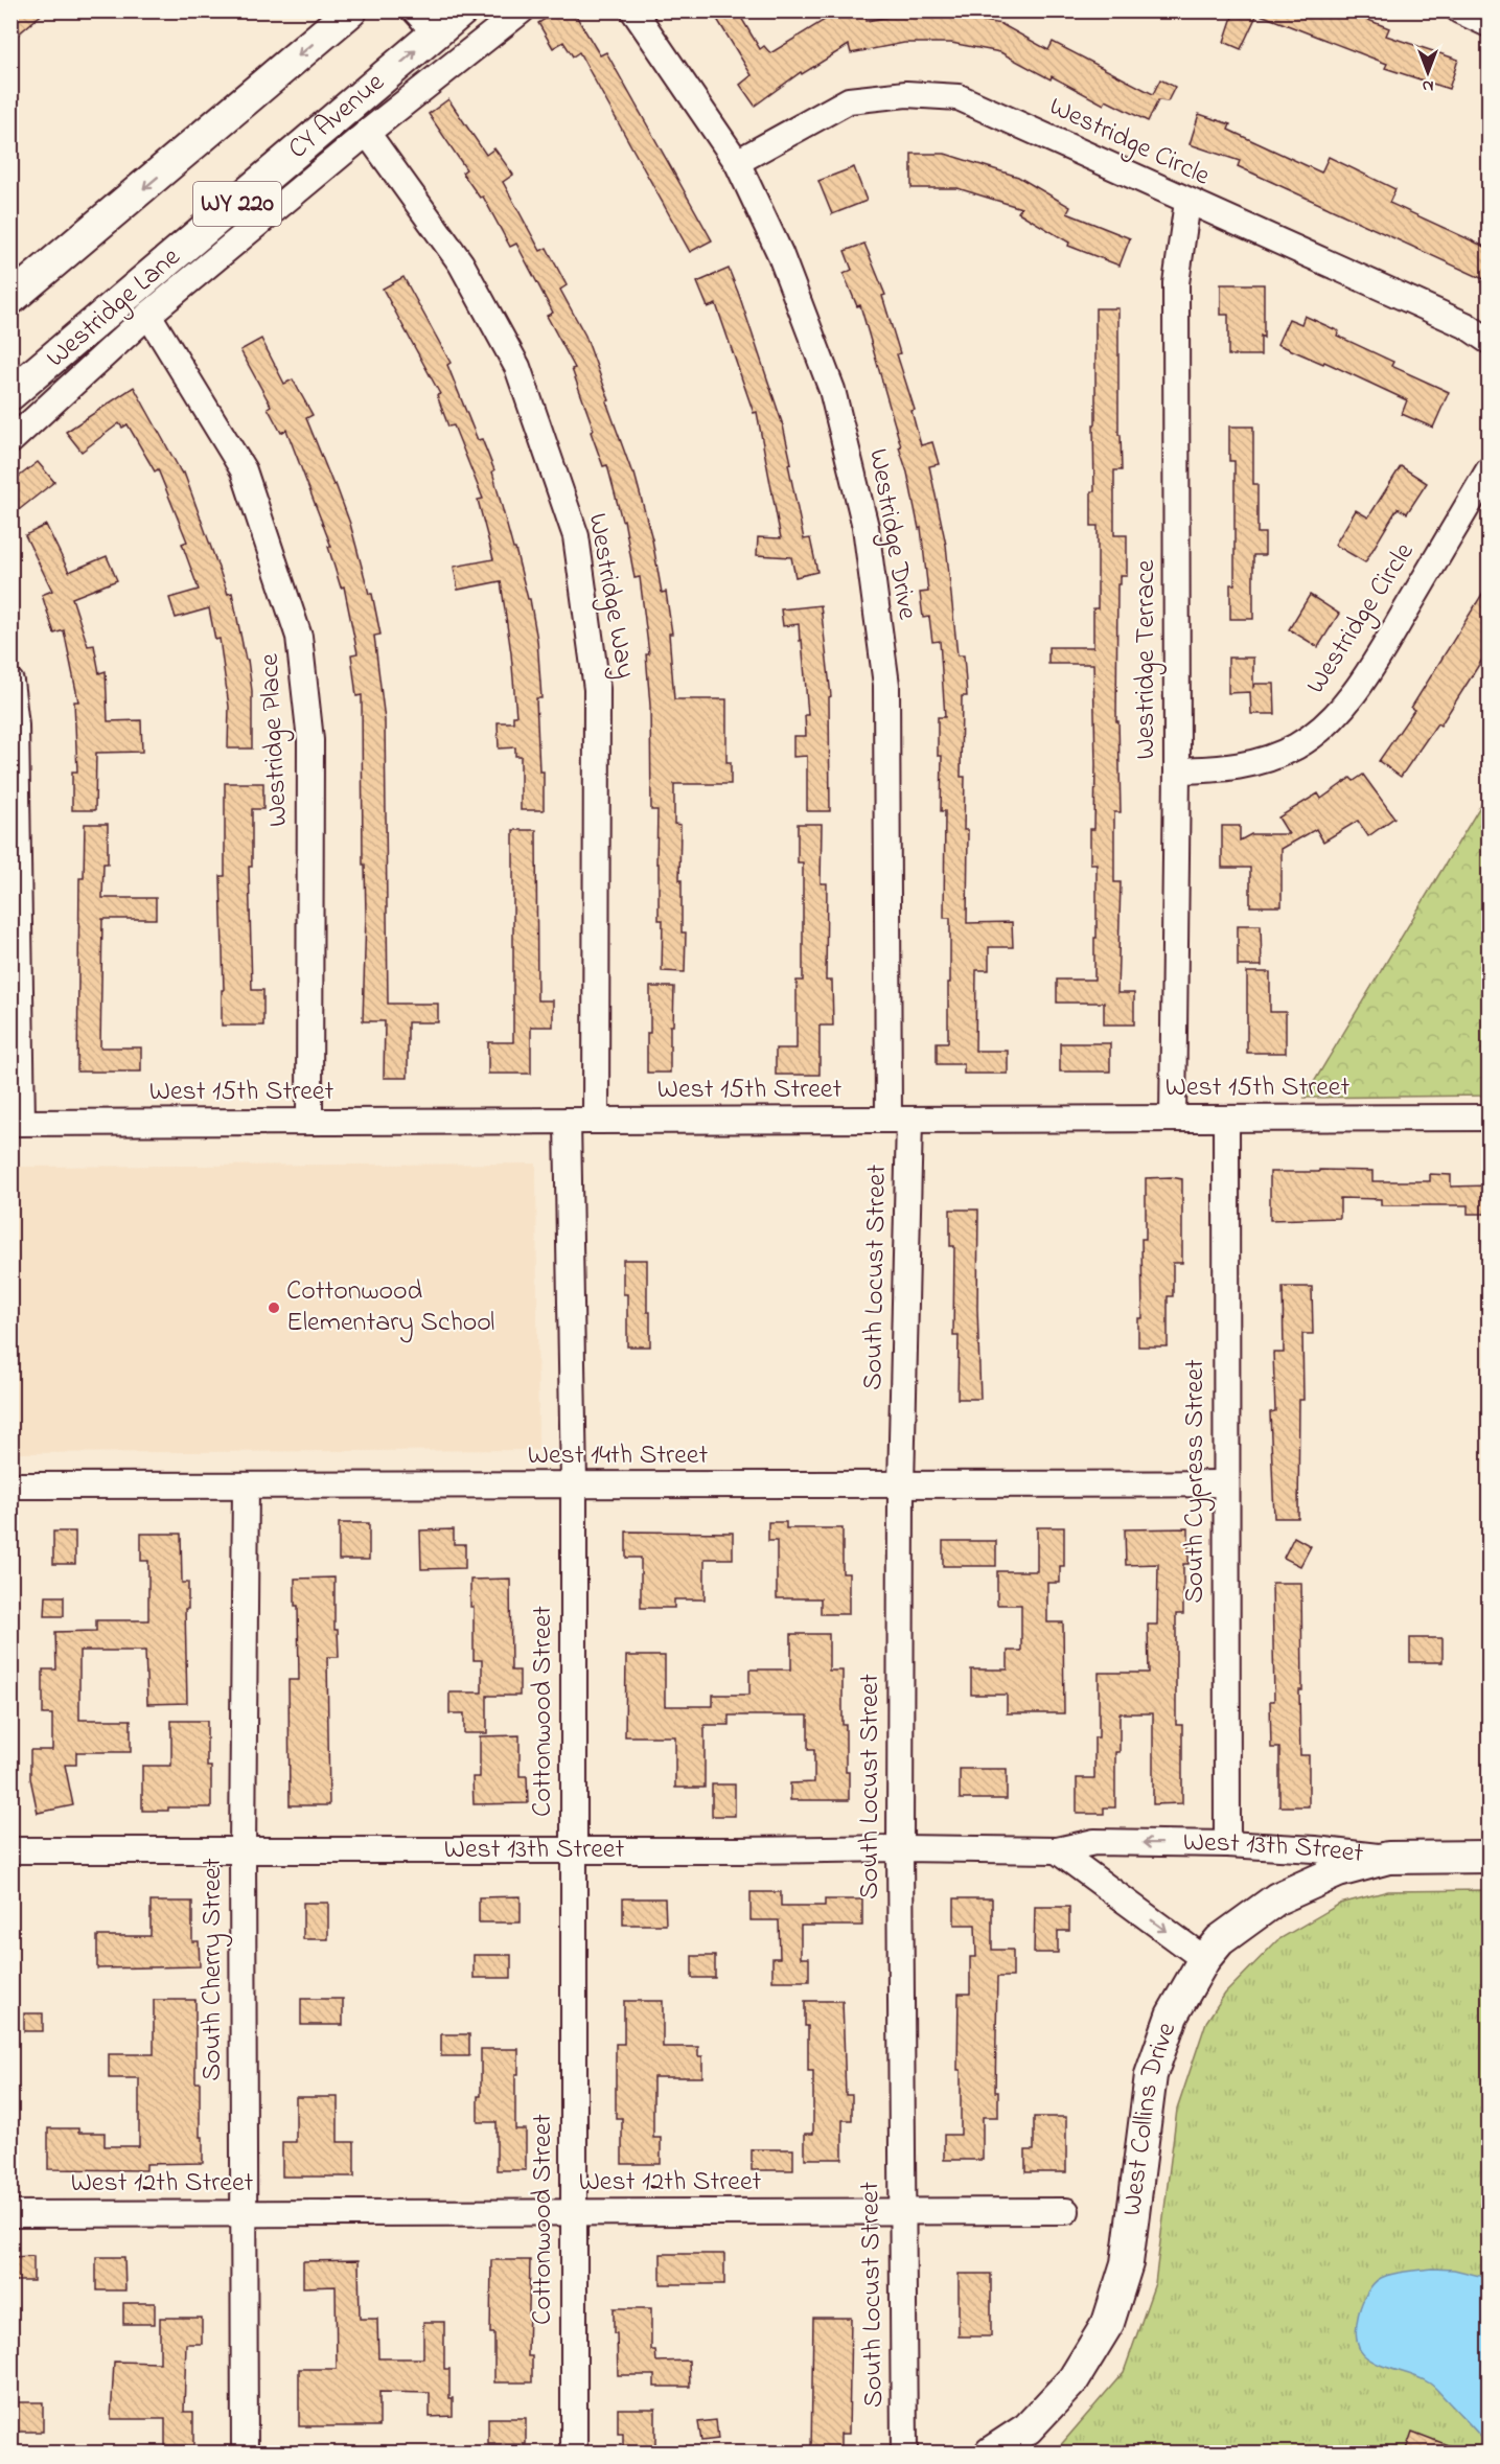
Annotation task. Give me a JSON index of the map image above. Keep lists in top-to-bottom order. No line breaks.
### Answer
{"streets":{"main road":["CY Avenue","WY 220","West 13th Street","West Collins Drive"],"street":["Westridge Circle","Westridge Lane","Westridge Drive","Westridge Way","Westridge Terrace","Westridge Place","West 15th Street","South Locust Street","West 14th Street","South Cypress Street","Cottonwood Street","South Cherry Street","West 12th Street"]},"crossings":[["Westridge Circle","Westridge Drive"],["Westridge Circle","Westridge Terrace"],["Westridge Lane","Westridge Way"],["Westridge Lane","Westridge Place"],["Westridge Drive","West 15th Street"],["Westridge Drive","South Locust Street"],["Westridge Way","West 15th Street"],["Westridge Terrace","West 15th Street"],["Westridge Place","West 15th Street"],["West 15th Street","South Locust Street"],["West 15th Street","South Cypress Street"],["West 15th Street","Cottonwood Street"],["South Locust Street","West 14th Street"],["South Locust Street","West 13th Street"],["South Locust Street","West 12th Street"],["West 14th Street","South Cypress Street"],["West 14th Street","Cottonwood Street"],["West 14th Street","South Cherry Street"],["South Cypress Street","West 13th Street"],["Cottonwood Street","West 13th Street"],["Cottonwood Street","West 12th Street"],["West 13th Street","South Cherry Street"],["West 13th Street","West Collins Drive"],["South Cherry Street","West 12th Street"]],"places":["Cottonwood Elementary School"],"north":"bottom"}
